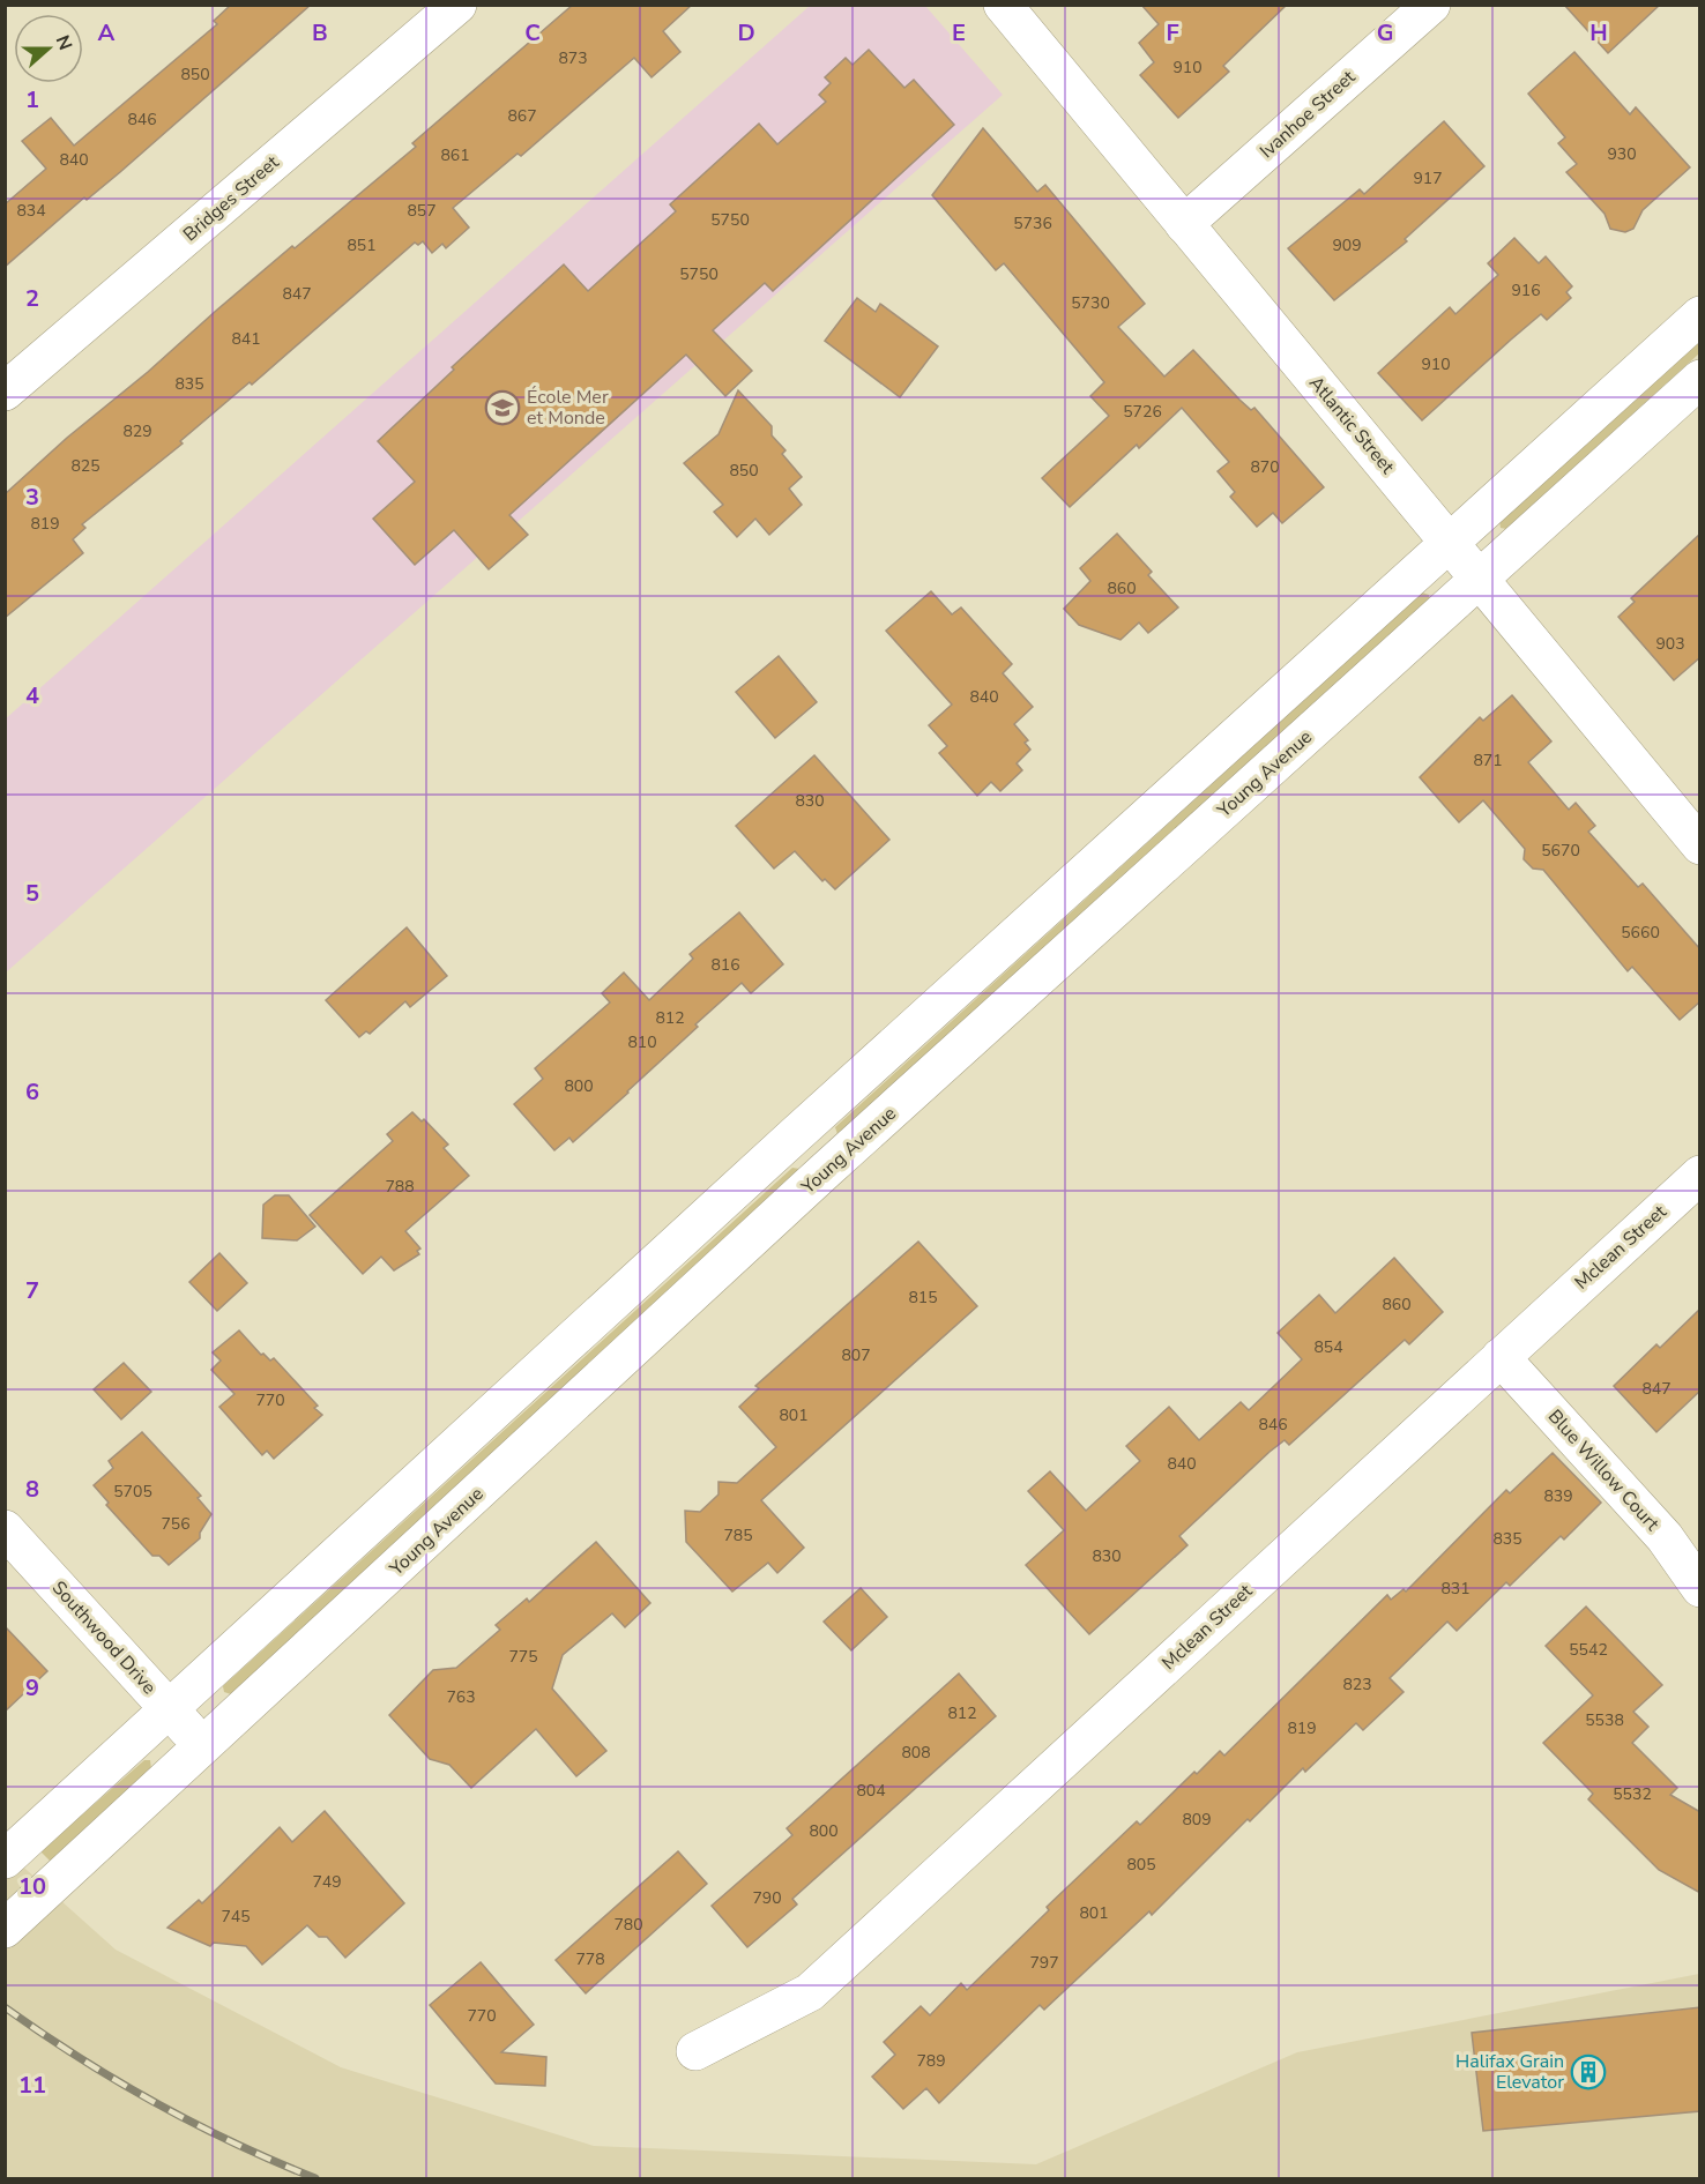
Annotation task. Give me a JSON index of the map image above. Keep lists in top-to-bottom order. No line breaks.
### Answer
{"streets":{"street":["Ivanhoe Street","Bridges Street","Atlantic Street","Young Avenue","Mclean Street","Blue Willow Court","Southwood Drive"]},"crossings":[["Ivanhoe Street","Atlantic Street"],["Atlantic Street","Young Avenue"],["Young Avenue","Southwood Drive"],["Mclean Street","Blue Willow Court"]],"places":{"school or university":["École Mer et Monde"],"building":["Halifax Grain Elevator"]},"house_numbers":["873","910","850","867","846","930","861","840","917","834","857","5750","5736","851","909","5750","916","847","5730","841","910","835","5726","829","825","870","850","819","860","903","840","871","830","5670","5660","816","812","810","800","788","815","860","854","807","847","770","801","846","840","5705","839","756","785","835","830","831","5542","775","823","763","812","5538","819","808","804","5532","809","800","805","749","790","801","745","780","778","797","770","789"],"north":"right","grid":{"columns":["A","B","C","D","E","F","G","H"],"rows":["1","2","3","4","5","6","7","8","9","10","11"]}}
